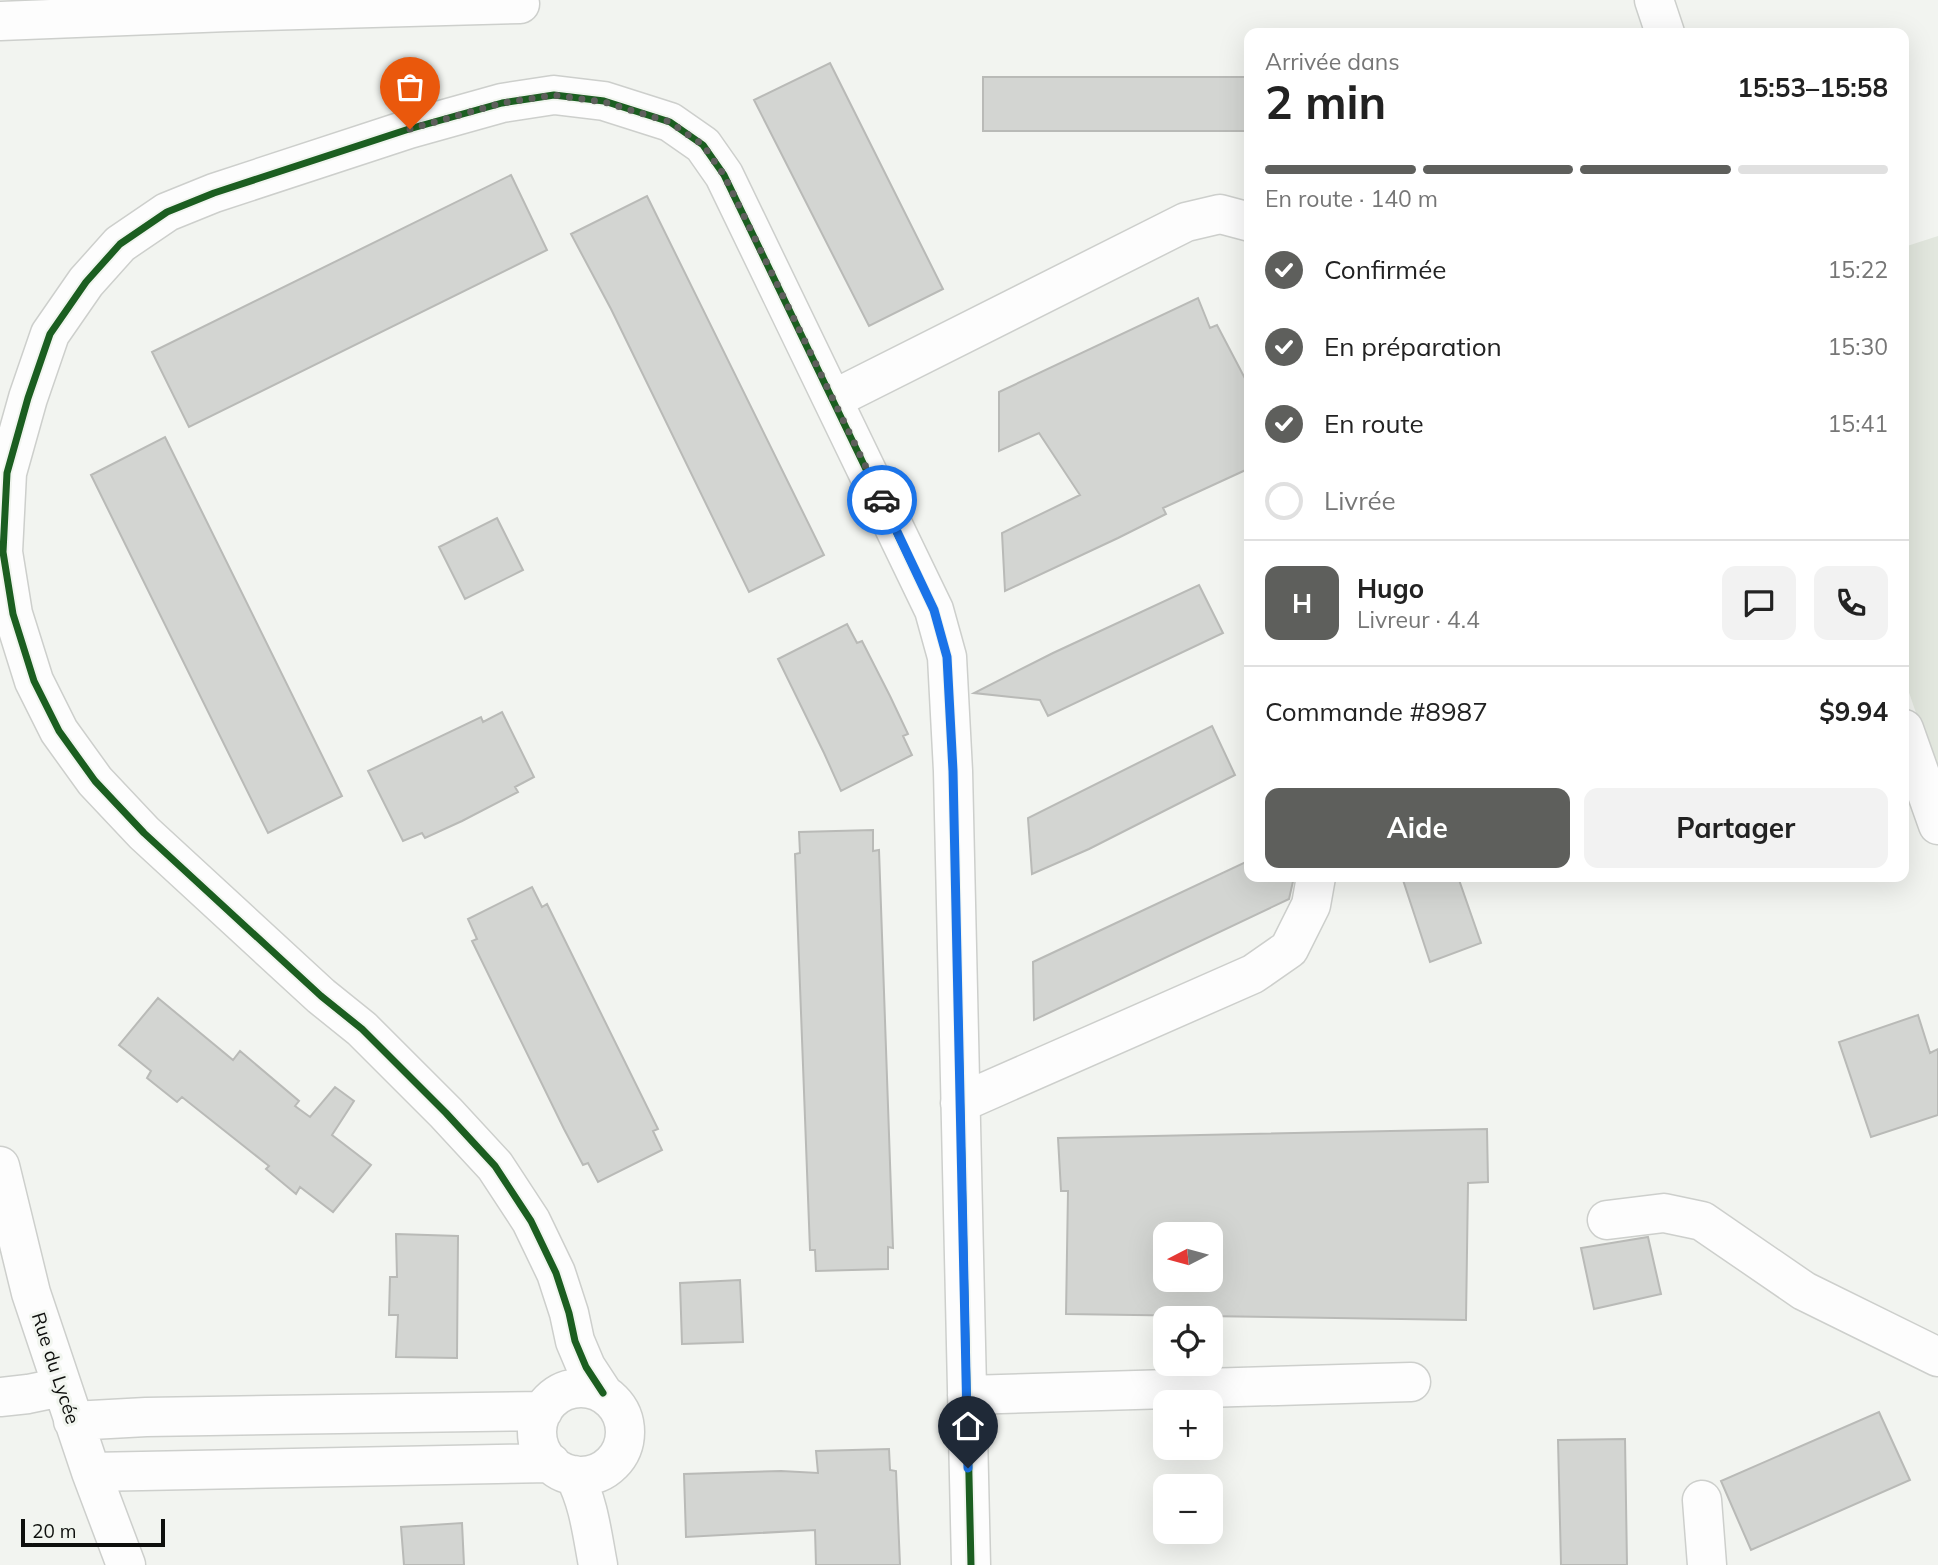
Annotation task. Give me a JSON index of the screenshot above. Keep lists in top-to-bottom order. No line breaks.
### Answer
{"streets":{"street":["Rue du Lycée"]},"scale_bar":"20 m","north":"left","page":{"heading":["2 min","Arrivée dans","15:53–15:58"],"panel":["Hugo","Livreur · 4.4","Commande #8987","$9.94"],"bar":"En route · 140 m","list":[["Confirmée","15:22"],["En préparation","15:30"],["En route","15:41"],"Livrée"],"round":"H","buttons":["Aide","Partager"],"map_buttons":["+","−"],"scale":"20 m"}}
